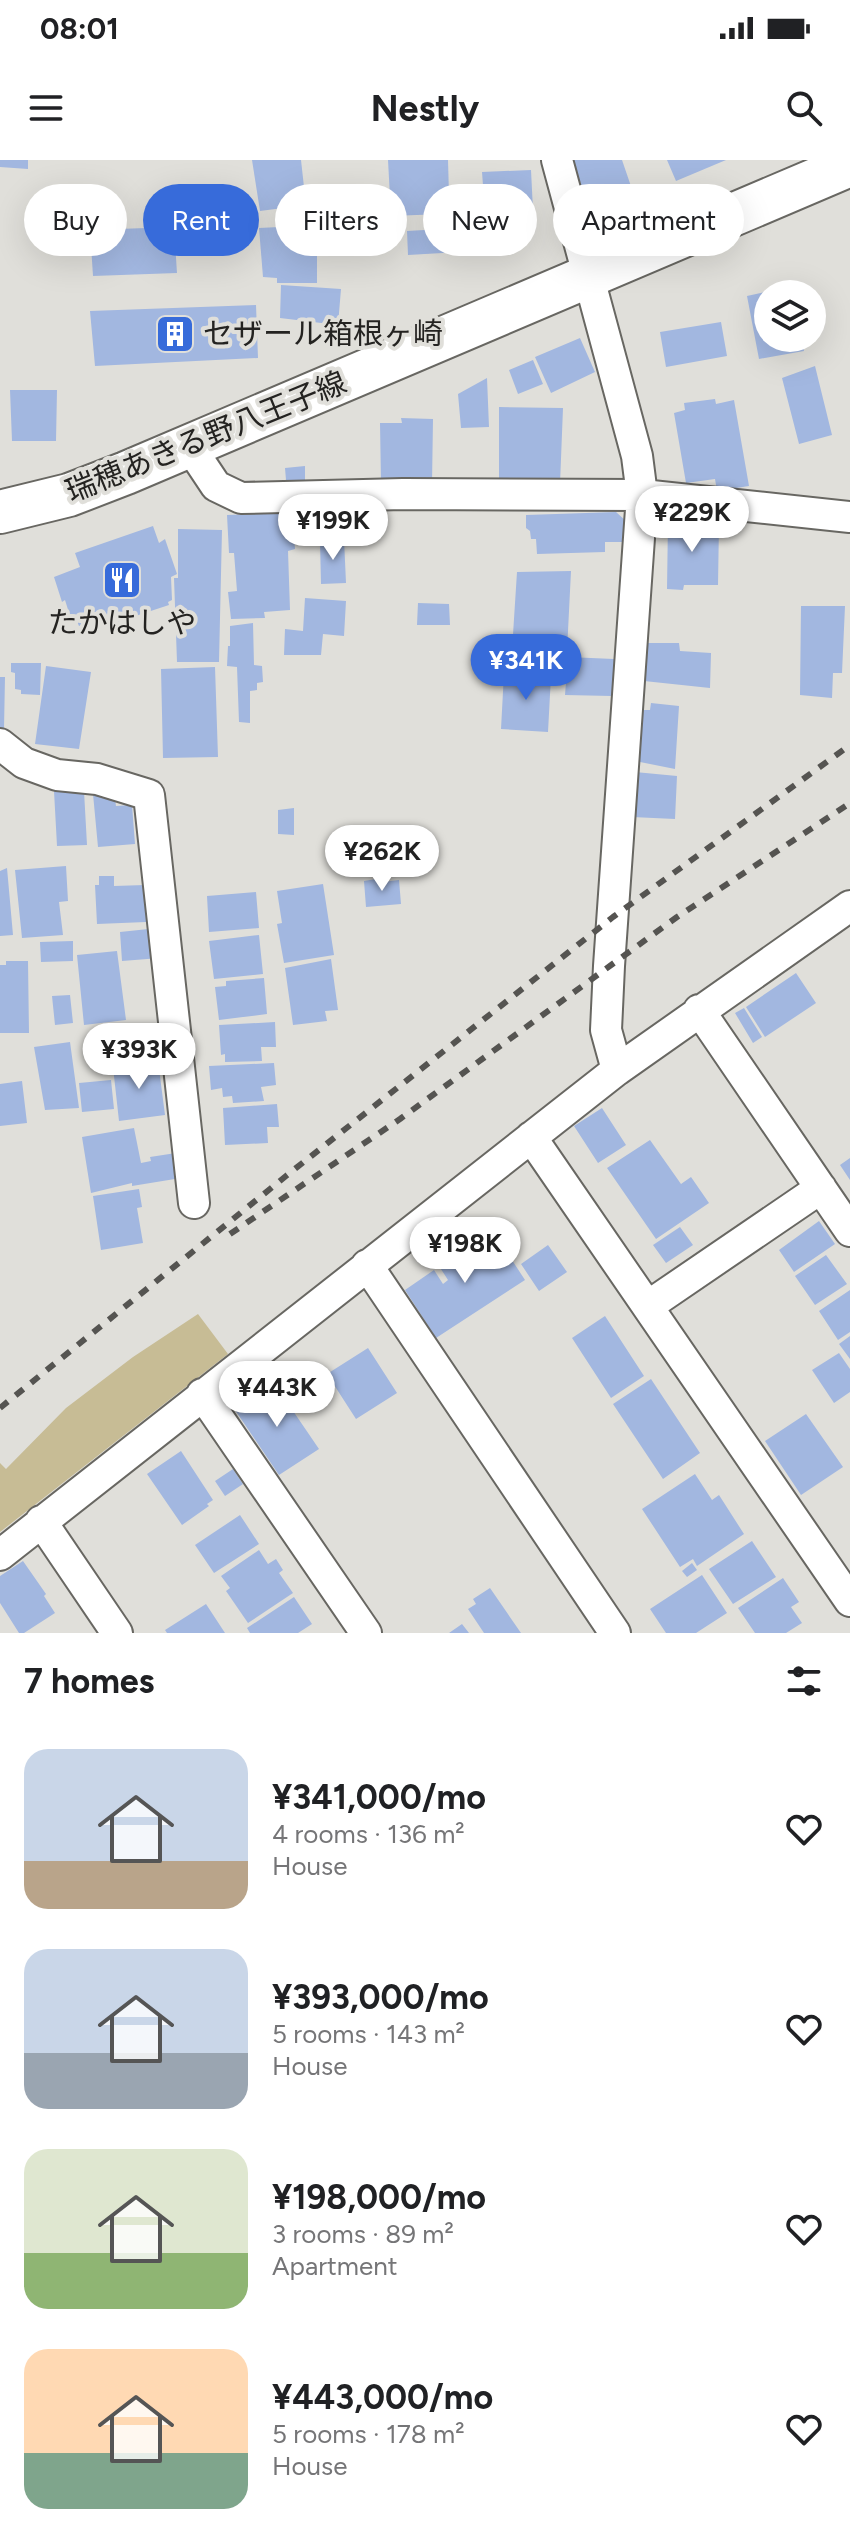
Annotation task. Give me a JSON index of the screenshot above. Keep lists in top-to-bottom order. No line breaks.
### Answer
{"streets":{"main road":["瑞穂あきる野八王子線"]},"places":{"building":["セザール箱根ヶ崎"],"restaurant":["たかはしや"]},"page":{"status":"08:01","header":"Nestly","chip":["Buy","Rent","Filters","New","Apartment"],"price":["¥229K","¥199K","¥341K","¥262K","¥393K","¥198K","¥443K"],"heading":"7 homes","list":[{"name":"¥341,000/mo","note":"4 rooms · 136 m² · House"},{"name":"¥393,000/mo","note":"5 rooms · 143 m² · House"},{"name":"¥198,000/mo","note":"3 rooms · 89 m² · Apartment"},{"name":"¥443,000/mo","note":"5 rooms · 178 m² · House"}]}}
